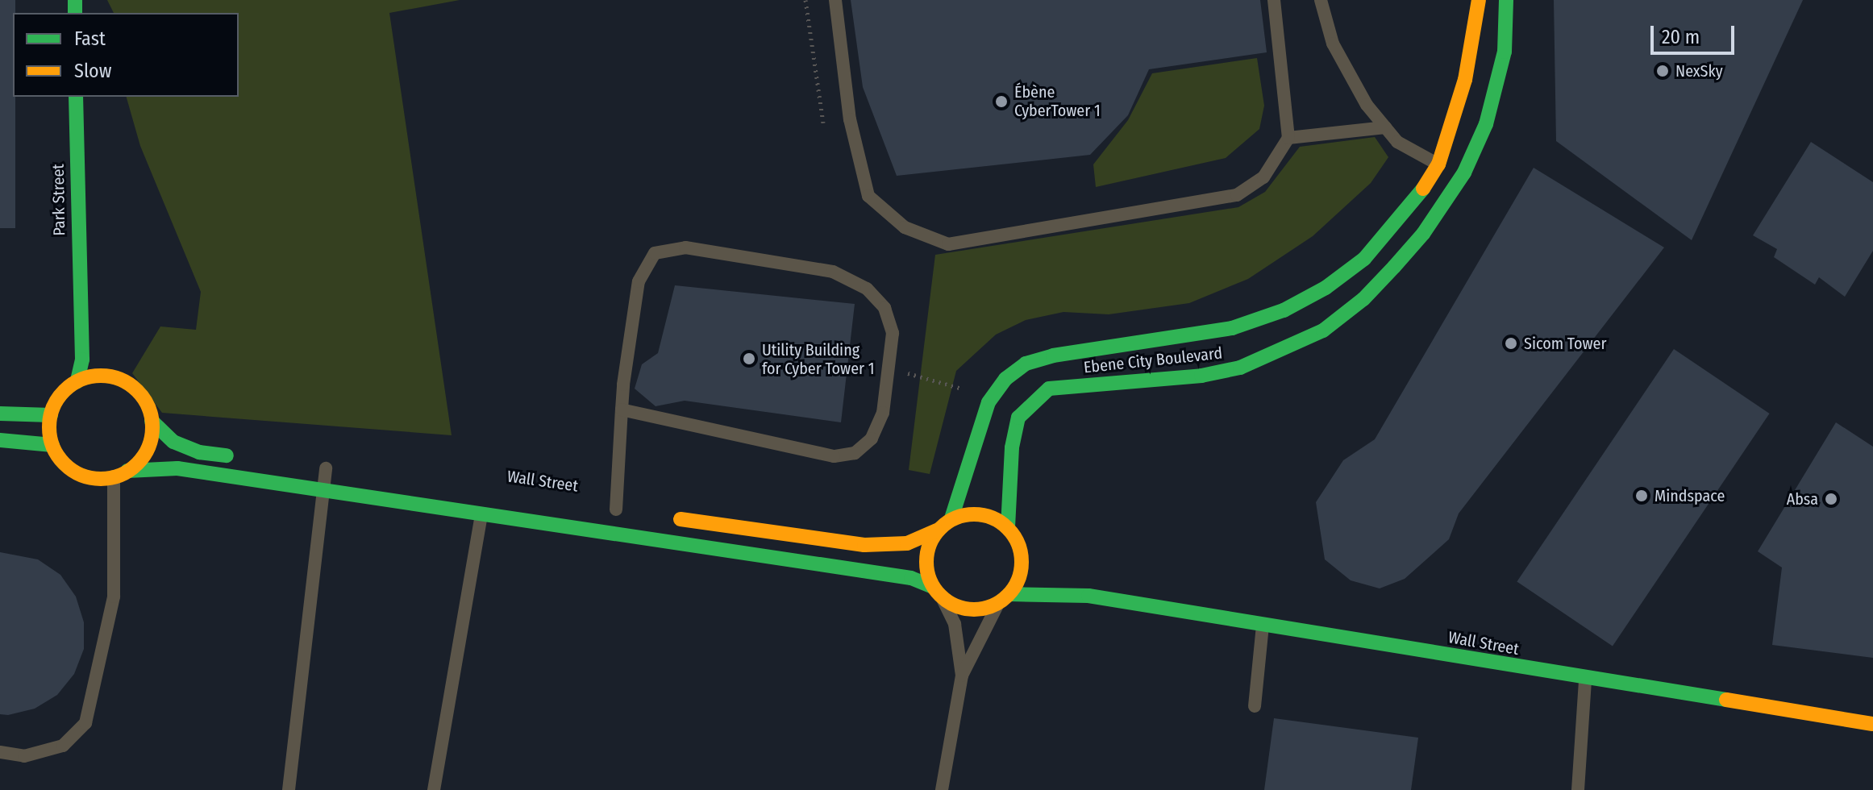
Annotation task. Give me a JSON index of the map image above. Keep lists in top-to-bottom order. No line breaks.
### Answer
{"streets":{"street":["Park Street","Ebene City Boulevard","Wall Street"]},"crossings":[["Ebene City Boulevard","Wall Street"]],"places":["NexSky","Ébène CyberTower 1","Sicom Tower","Utility Building for Cyber Tower 1","Mindspace","Absa"],"legend":["Fast","Slow"],"scale_bar":"20 m"}
